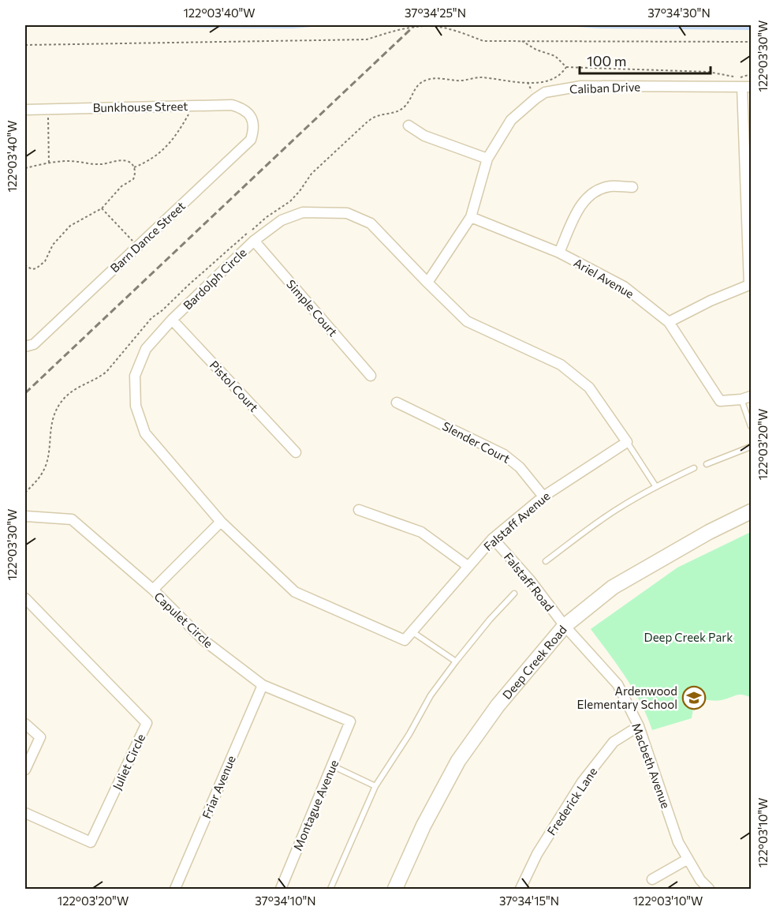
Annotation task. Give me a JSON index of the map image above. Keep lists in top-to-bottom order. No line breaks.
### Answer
{"streets":{"street":["Caliban Drive","Bunkhouse Street","Barn Dance Street","Ariel Avenue","Bardolph Circle","Simple Court","Pistol Court","Slender Court","Falstaff Avenue","Falstaff Road","Capulet Circle","Deep Creek Road","Juliet Circle","Macbeth Avenue","Friar Avenue","Frederick Lane","Montague Avenue"]},"crossings":[["Caliban Drive","Ariel Avenue"],["Caliban Drive","Bardolph Circle"],["Bunkhouse Street","Barn Dance Street"],["Bardolph Circle","Simple Court"],["Bardolph Circle","Pistol Court"],["Bardolph Circle","Falstaff Avenue"],["Slender Court","Falstaff Avenue"],["Falstaff Avenue","Falstaff Road"],["Falstaff Road","Deep Creek Road"],["Falstaff Road","Macbeth Avenue"],["Capulet Circle","Friar Avenue"],["Capulet Circle","Montague Avenue"],["Deep Creek Road","Macbeth Avenue"],["Macbeth Avenue","Frederick Lane"]],"parks":["Deep Creek Park"],"places":{"school or university":["Ardenwood Elementary School"]},"scale_bar":"100 m","coordinates":["122°03'40\"W","37°34'25\"N","37°34'30\"N","122°03'30\"W","122°03'20\"W","122°03'10\"W","37°34'10\"N","37°34'15\"N"]}
